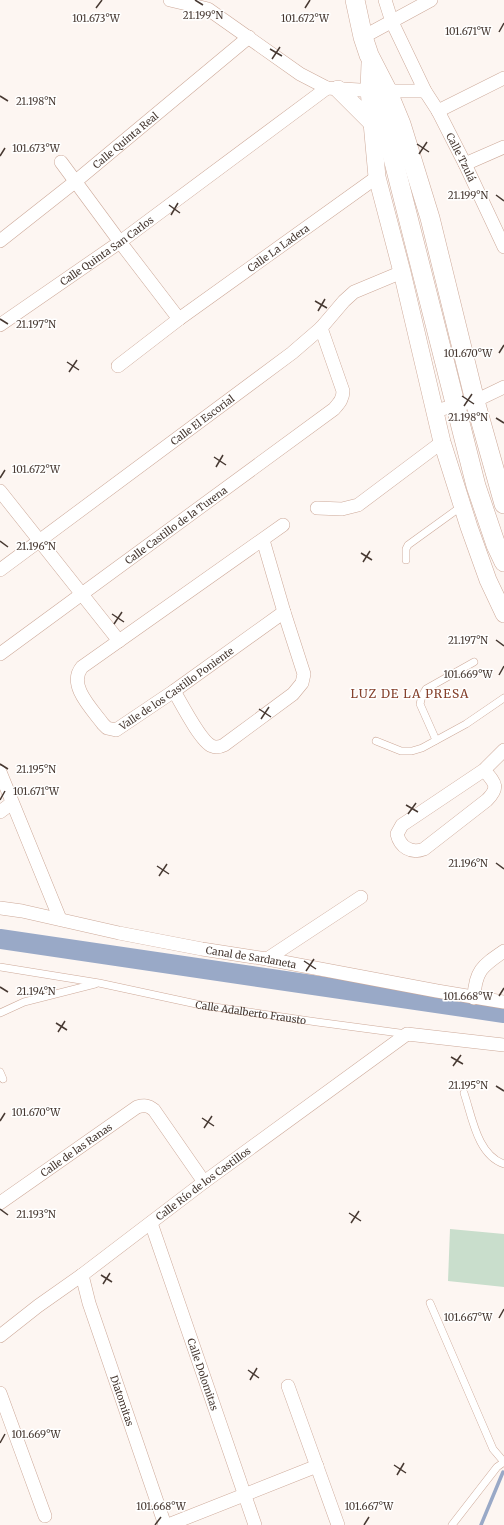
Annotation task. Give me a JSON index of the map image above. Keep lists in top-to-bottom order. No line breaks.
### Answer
{"streets":{"street":["Calle Quinta Real","Calle Tzulá","Calle La Ladera","Calle Quinta San Carlos","Calle El Escorial","Calle Castillo de la Turena","Valle de los Castillo Poniente","Canal de Sardaneta","Calle Adalberto Frausto","Calle de las Ranas","Calle Río de los Castillos","Calle Dolomitas","Diatomitas"]},"crossings":[["Calle El Escorial","Calle Castillo de la Turena"],["Calle Adalberto Frausto","Calle Río de los Castillos"],["Calle de las Ranas","Calle Río de los Castillos"],["Calle Río de los Castillos","Calle Dolomitas"],["Calle Río de los Castillos","Diatomitas"]],"districts":["LUZ DE LA PRESA"],"coordinates":["21.199°N","101.673°W","101.672°W","101.671°W","21.198°N","21.197°N","101.670°W","21.196°N","101.669°W","21.195°N","21.194°N","101.668°W","21.193°N","101.667°W"]}
